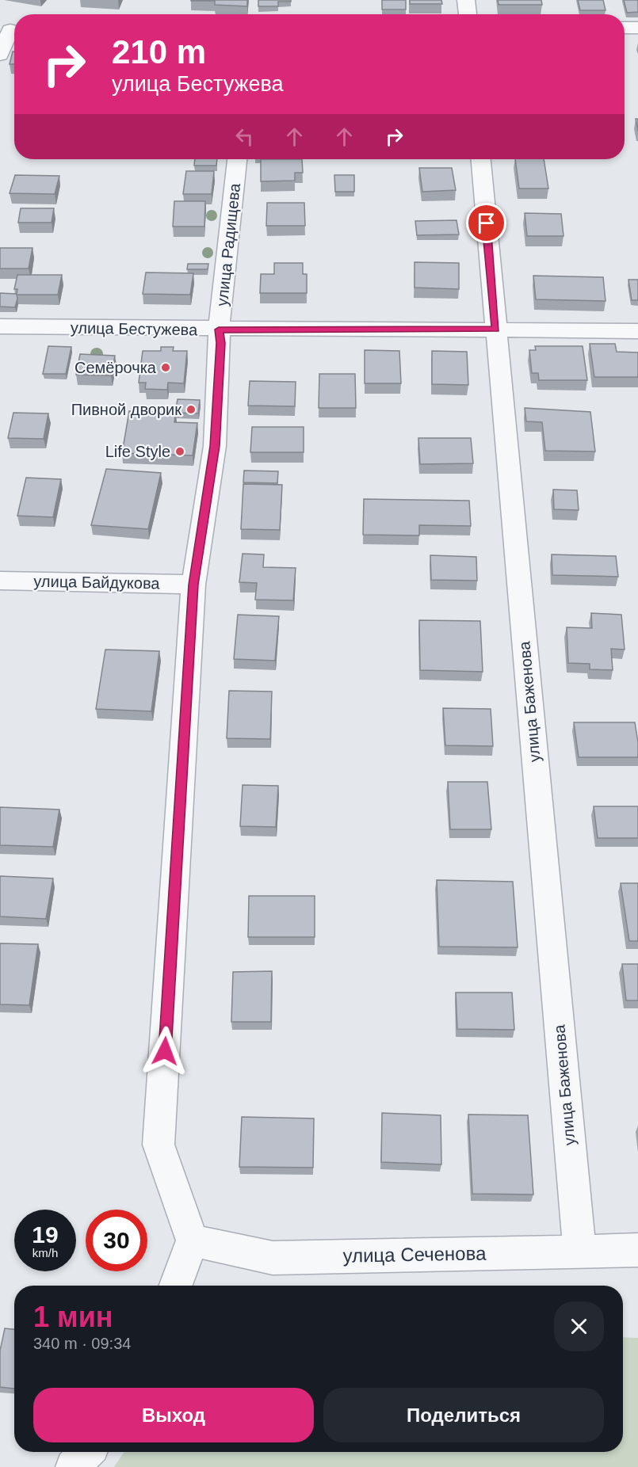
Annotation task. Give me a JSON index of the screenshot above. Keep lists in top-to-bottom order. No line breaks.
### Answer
{"streets":{"street":["улица Радищева","улица Бестужева","улица Байдукова","улица Баженова","улица Сеченова"]},"crossings":[["улица Радищева","улица Бестужева"],["улица Радищева","улица Байдукова"],["улица Радищева","улица Сеченова"],["улица Бестужева","улица Баженова"],["улица Баженова","улица Сеченова"]],"places":["Семёрочка","Пивной дворик","Life Style"],"page":{"turn":["210 m","улица Бестужева"],"speed":"19 km/h","limit":"30","heading":["1 мин","340 m · 09:34"],"buttons":["Выход","Поделиться"]}}
